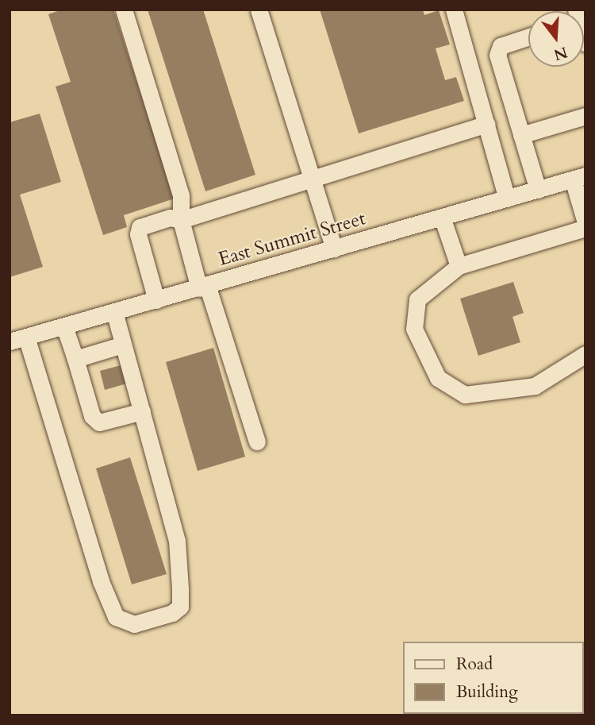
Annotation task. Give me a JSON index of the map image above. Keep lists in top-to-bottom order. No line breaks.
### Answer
{"streets":{"street":["East Summit Street"]},"legend":["Road","Building"],"north":"bottom"}
